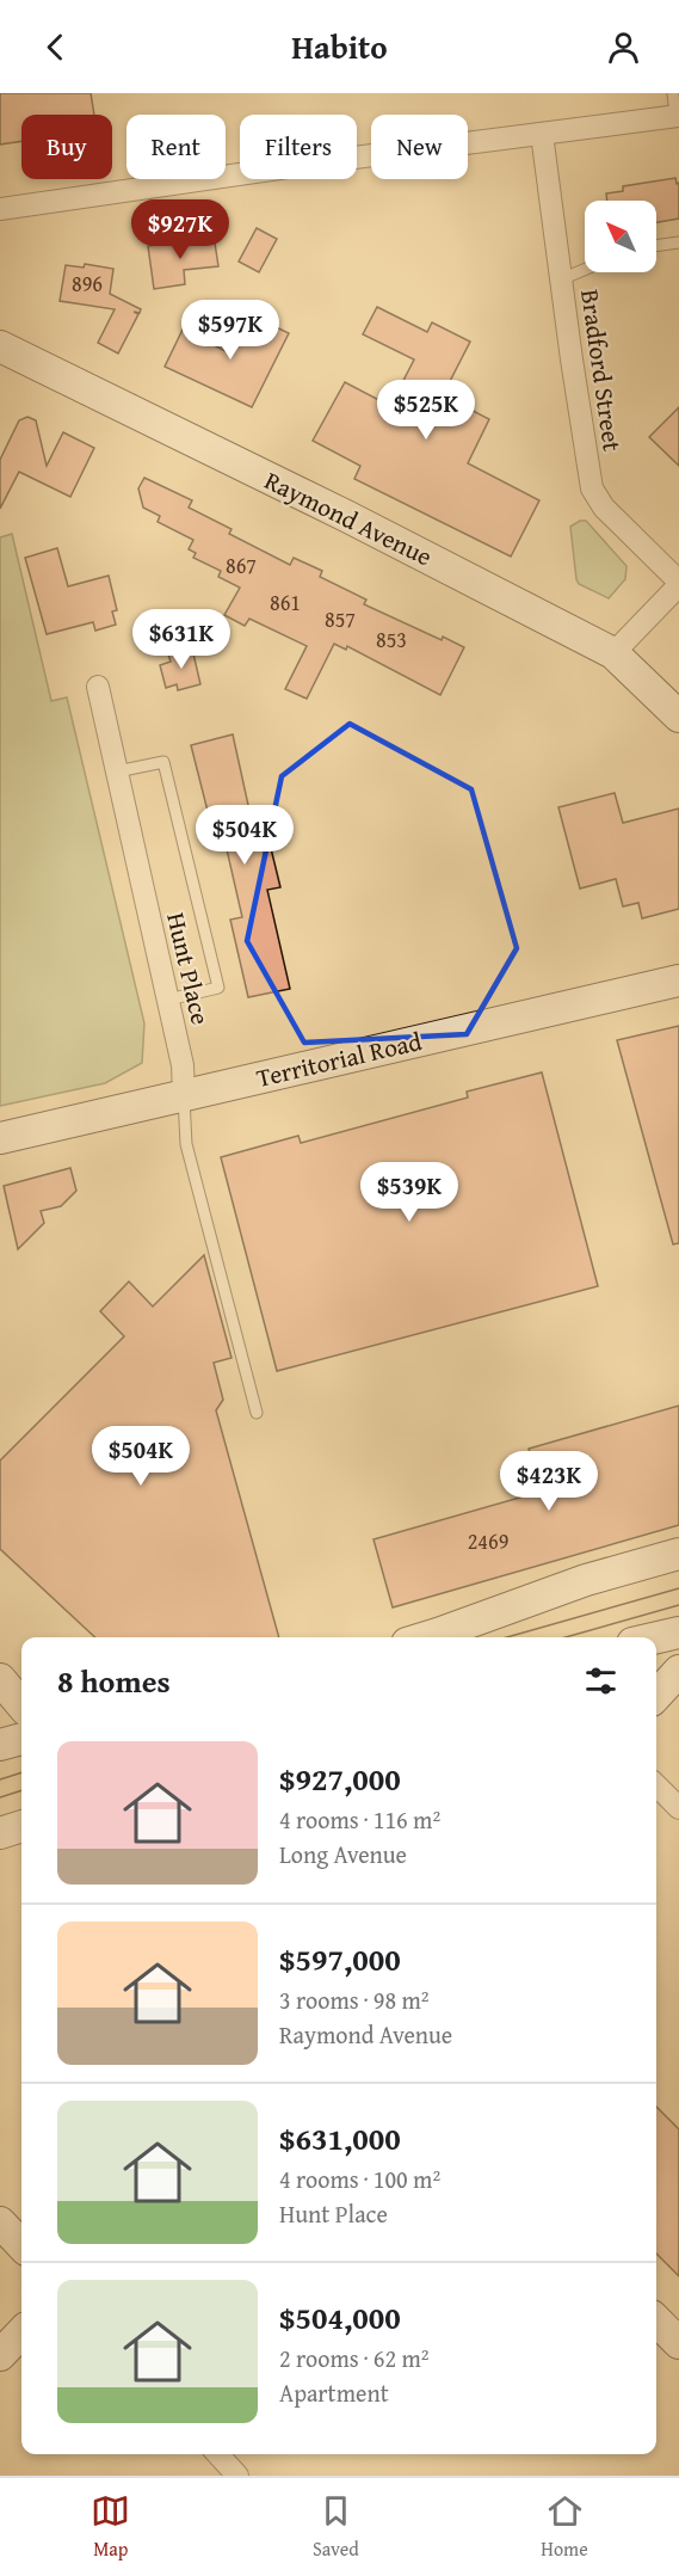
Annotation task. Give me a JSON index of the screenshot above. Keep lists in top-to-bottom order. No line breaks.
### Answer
{"streets":{"street":["Bradford Street","Raymond Avenue","Hunt Place","Territorial Road"]},"crossings":[["Hunt Place","Territorial Road"]],"house_numbers":["896","867","861","857","853","2469"],"north":"top left","page":{"header":"Habito","chip":["Buy","Rent","Filters","New"],"price":["$927K","$597K","$525K","$631K","$504K","$539K","$504K","$423K"],"heading":"8 homes","list":[{"name":"$927,000","note":"4 rooms · 116 m² · Long Avenue"},{"name":"$597,000","note":"3 rooms · 98 m² · Raymond Avenue"},{"name":"$631,000","note":"4 rooms · 100 m² · Hunt Place"},{"name":"$504,000","note":"2 rooms · 62 m² · Apartment"}],"tabs":["Map","Saved","Home"]}}
